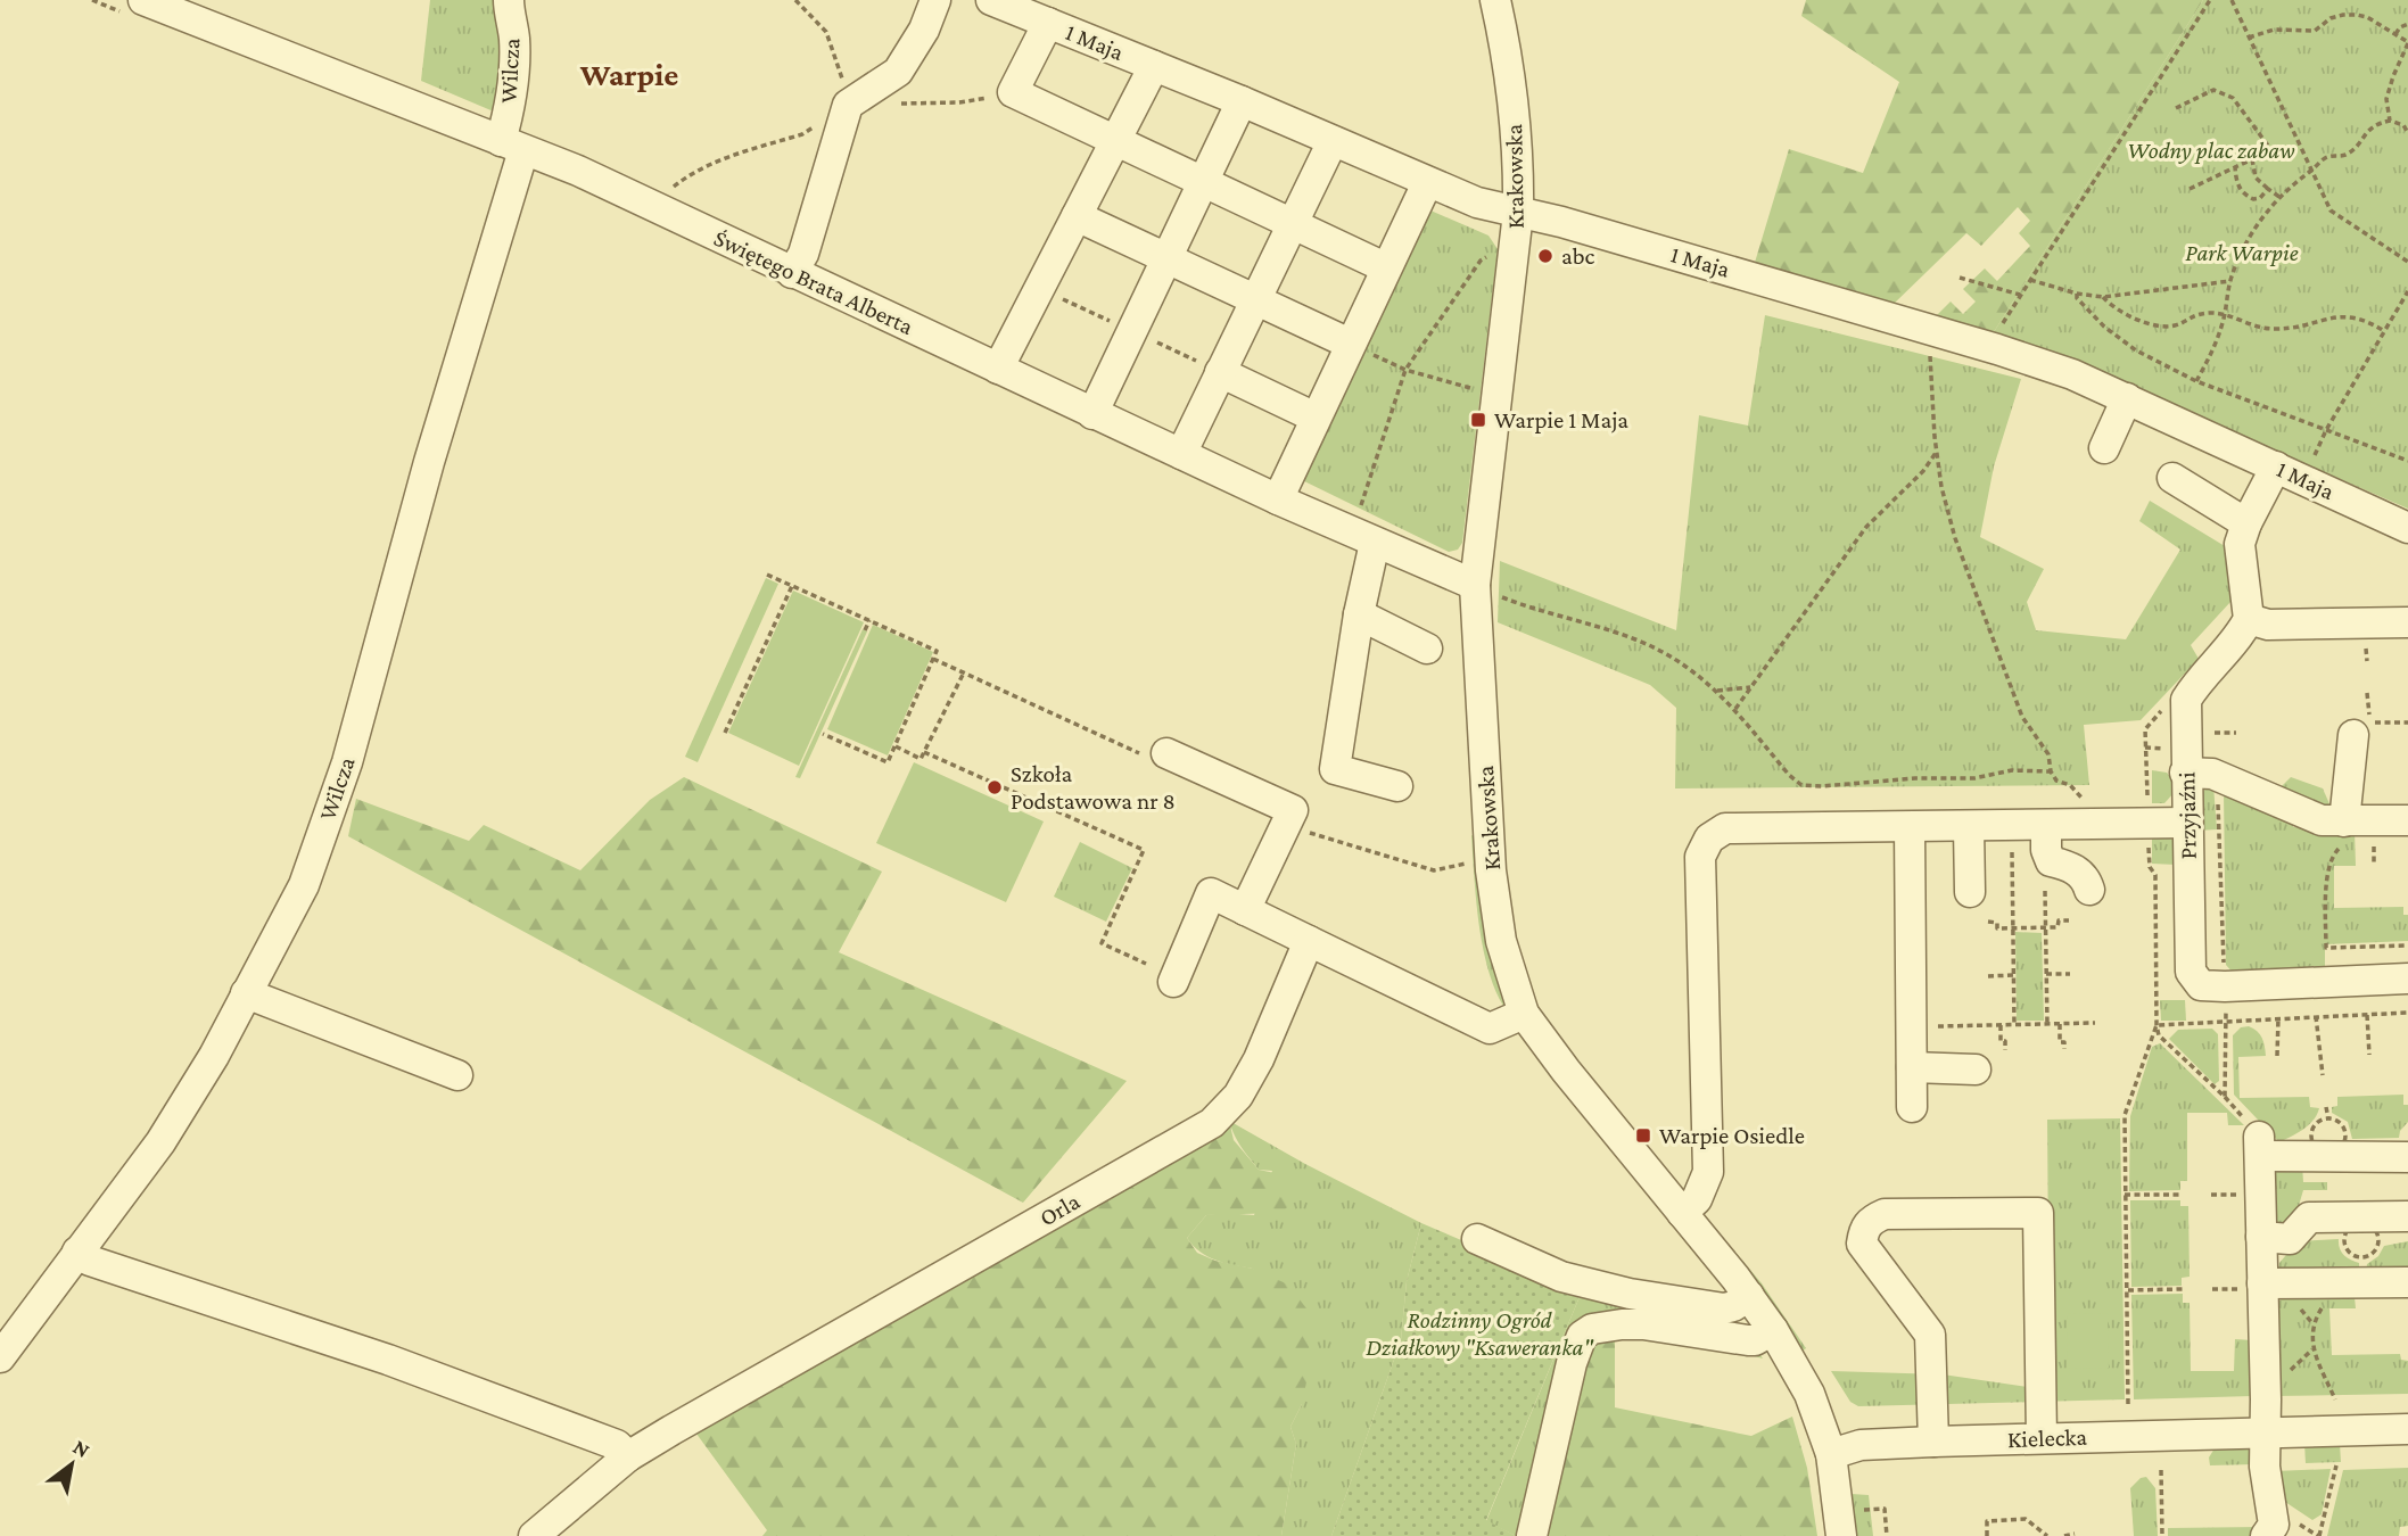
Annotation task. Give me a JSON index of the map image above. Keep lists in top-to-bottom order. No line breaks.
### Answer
{"streets":{"street":["1 Maja","Wilcza","Krakowska","Świętego Brata Alberta","Przyjaźni","Orla","Kielecka"]},"crossings":[["1 Maja","Krakowska"],["Wilcza","Świętego Brata Alberta"],["Krakowska","Świętego Brata Alberta"],["Krakowska","Kielecka"]],"districts":["Warpie"],"parks":["Wodny plac zabaw","Park Warpie","Rodzinny Ogród Działkowy \"Ksaweranka\""],"places":{"other":["abc","Szkoła Podstawowa nr 8"],"transit":["Warpie 1 Maja","Warpie Osiedle"]},"north":"top right"}
